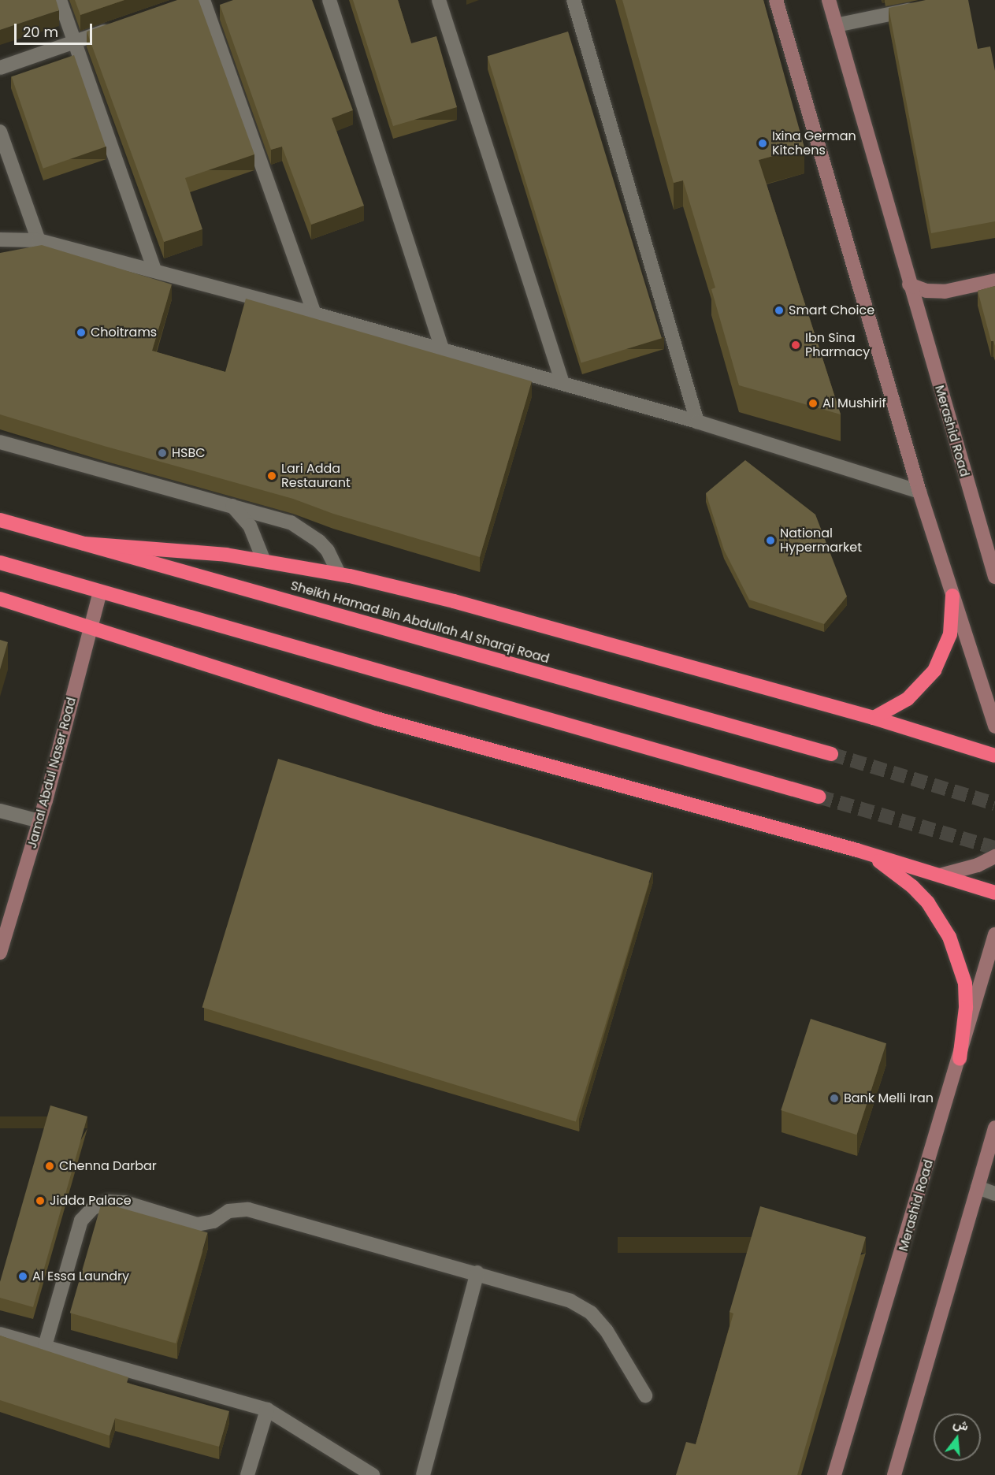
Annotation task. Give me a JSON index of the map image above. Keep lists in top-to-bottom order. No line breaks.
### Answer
{"streets":{"highway":["Sheikh Hamad Bin Abdullah Al Sharqi Road"],"main road":["Merashid Road","Jamal Abdul Naser Road"]},"places":["Ixina German Kitchens","Smart Choice","Choitrams","Ibn Sina Pharmacy","Al Mushirif","HSBC","Lari Adda Restaurant","National Hypermarket","Bank Melli Iran","Chenna Darbar","Jidda Palace","Al Essa Laundry"],"scale_bar":"20 m","north":"top"}
